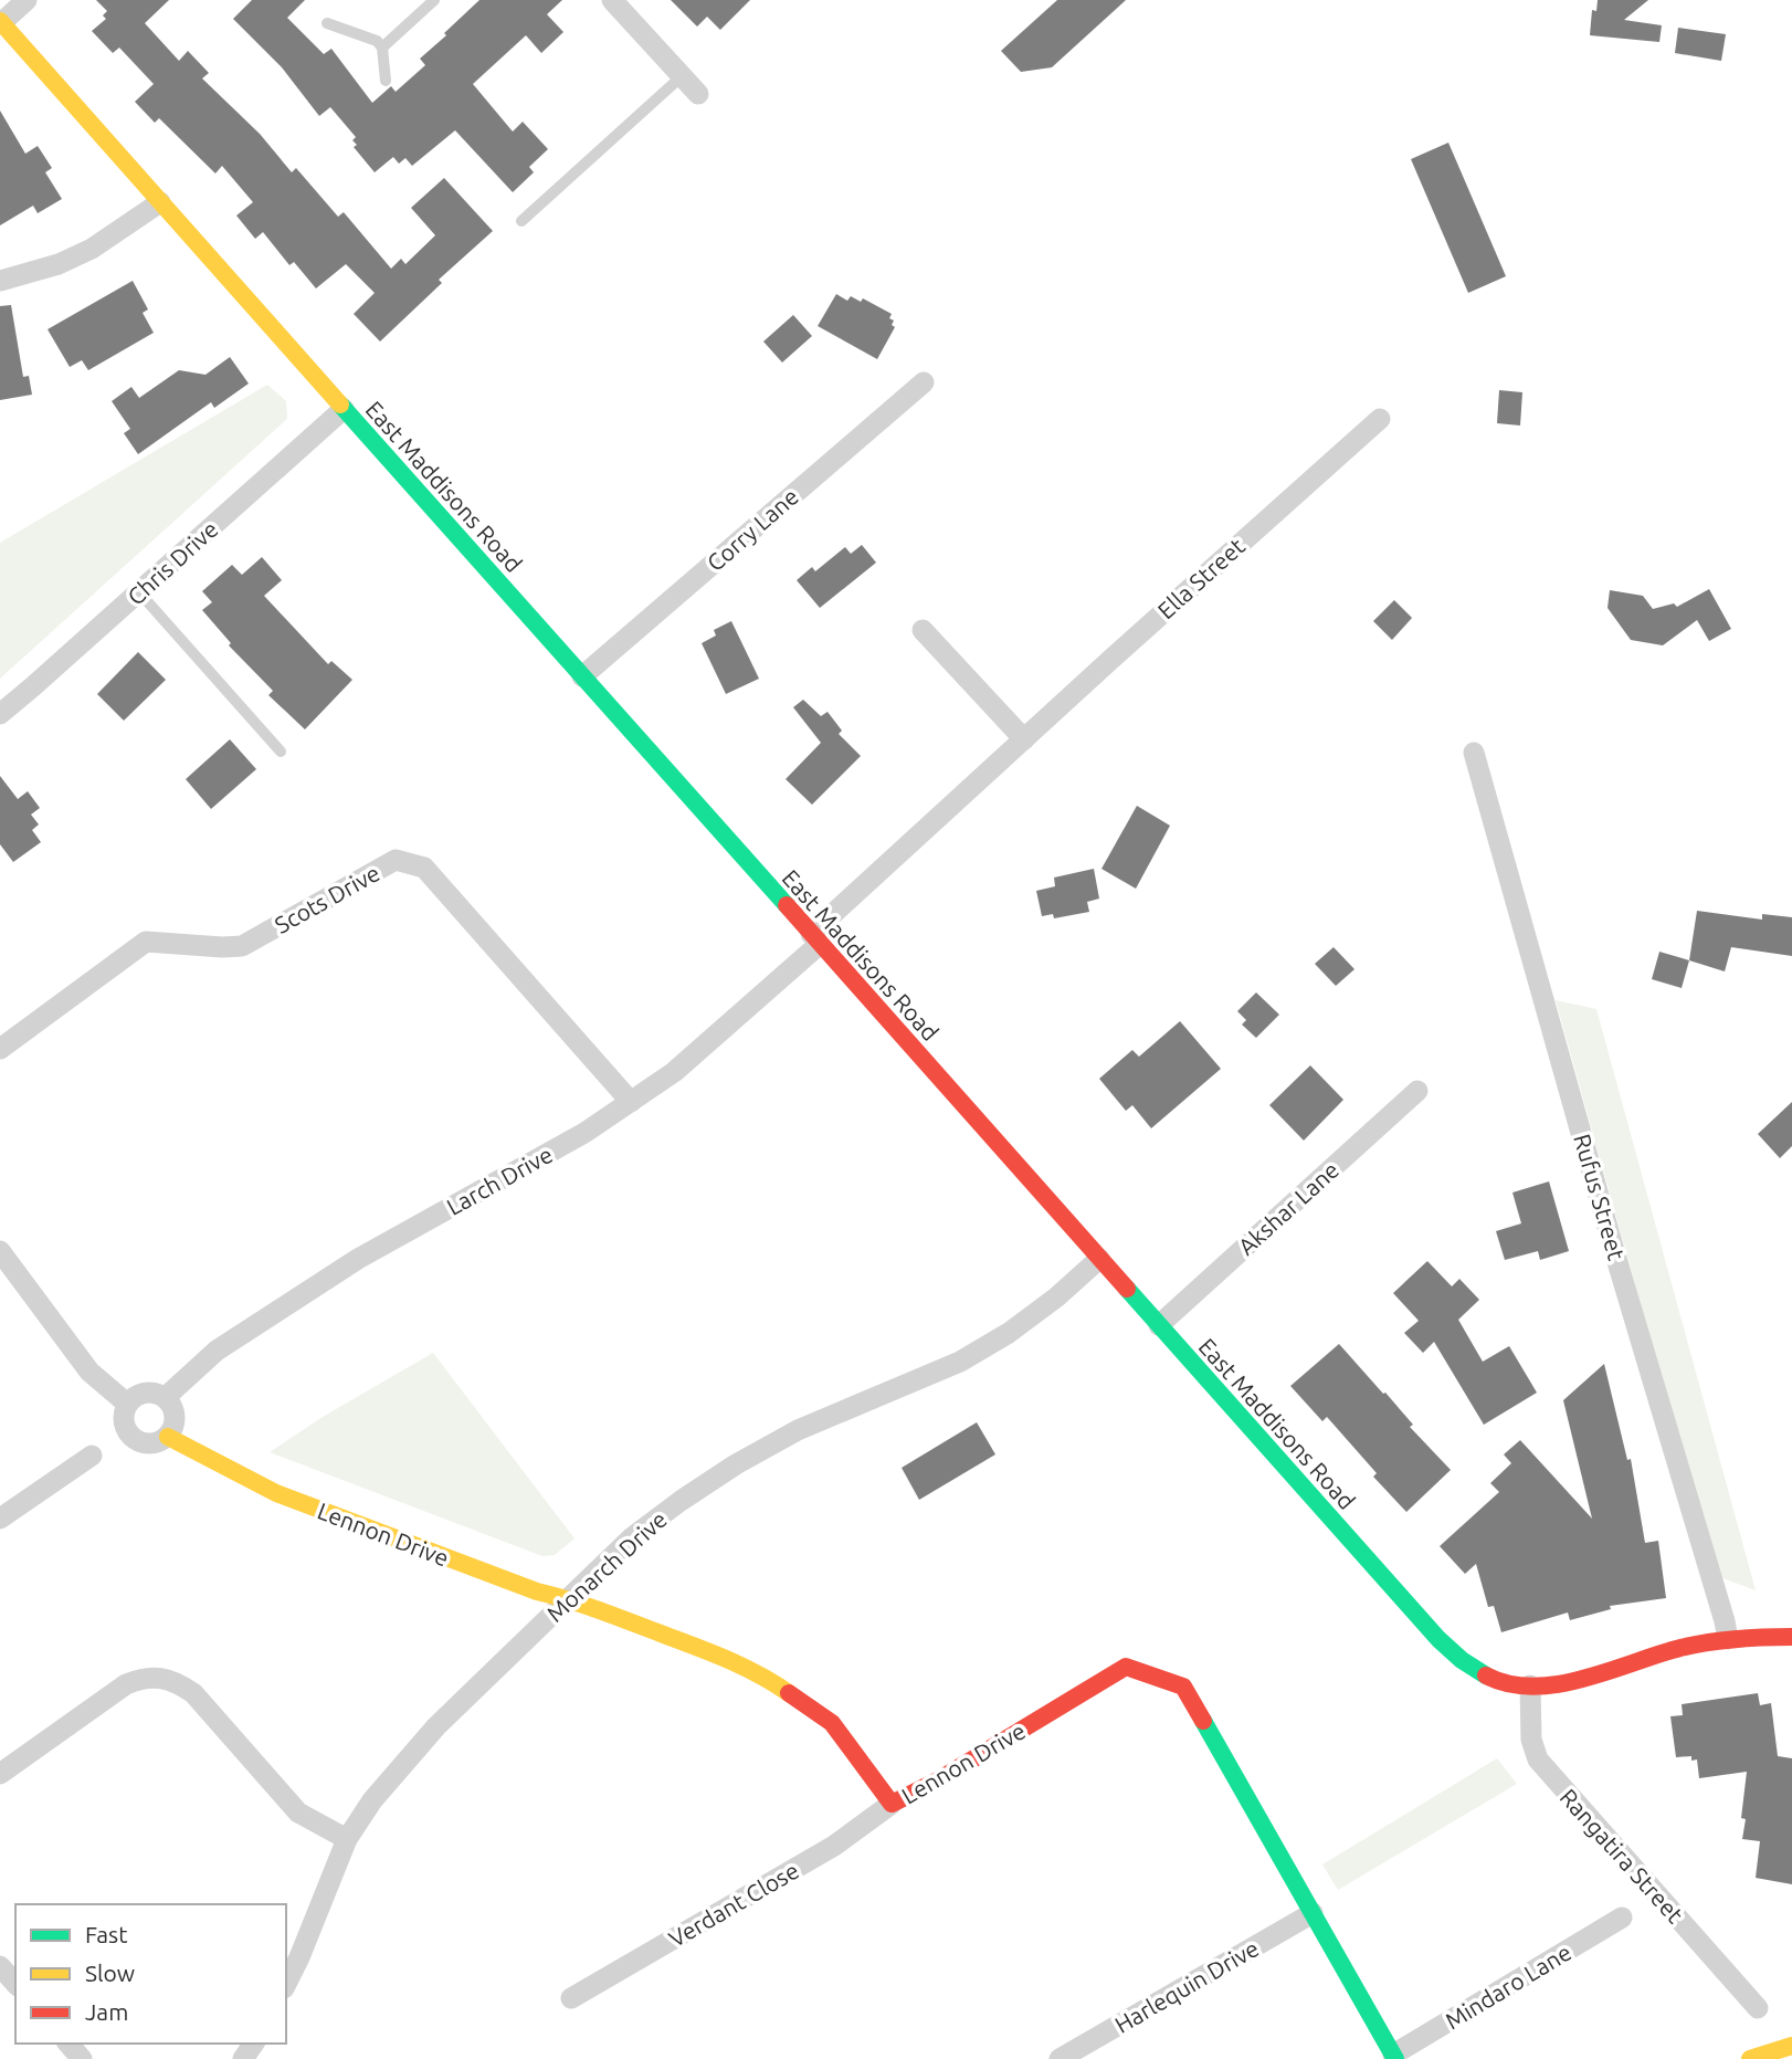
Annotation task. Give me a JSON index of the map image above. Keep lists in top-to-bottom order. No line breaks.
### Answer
{"streets":{"street":["East Maddisons Road","Corry Lane","Chris Drive","Ella Street","Scots Drive","Larch Drive","Rufus Street","Akshar Lane","Lennon Drive","Monarch Drive","Rangatira Street","Verdant Close","Harlequin Drive","Mindaro Lane"]},"crossings":[["East Maddisons Road","Corry Lane"],["East Maddisons Road","Chris Drive"],["East Maddisons Road","Ella Street"],["East Maddisons Road","Larch Drive"],["East Maddisons Road","Rufus Street"],["East Maddisons Road","Akshar Lane"],["East Maddisons Road","Monarch Drive"],["East Maddisons Road","Rangatira Street"],["Ella Street","Larch Drive"],["Scots Drive","Larch Drive"],["Larch Drive","Lennon Drive"],["Lennon Drive","Monarch Drive"],["Lennon Drive","Verdant Close"],["Lennon Drive","Harlequin Drive"],["Lennon Drive","Mindaro Lane"]],"legend":["Fast","Slow","Jam"]}
